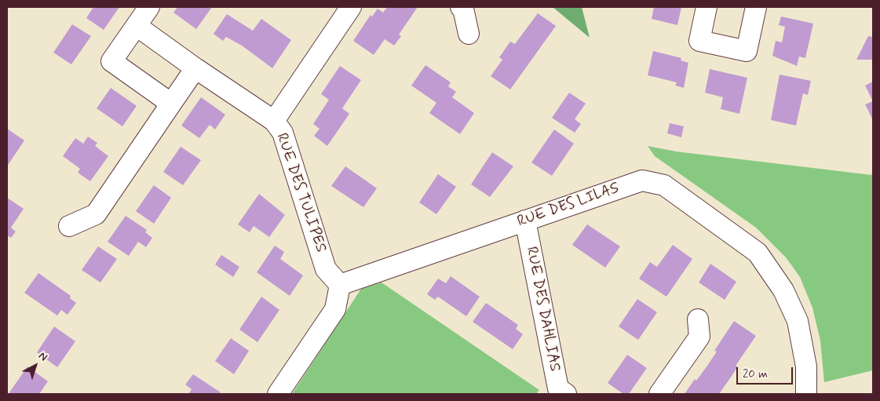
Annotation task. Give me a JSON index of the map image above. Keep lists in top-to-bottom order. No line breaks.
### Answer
{"streets":{"street":["RUE DES TULIPES","RUE DES LILAS","RUE DES DAHLIAS"]},"crossings":[["RUE DES TULIPES","RUE DES LILAS"],["RUE DES LILAS","RUE DES DAHLIAS"]],"scale_bar":"20 m","north":"top right"}
